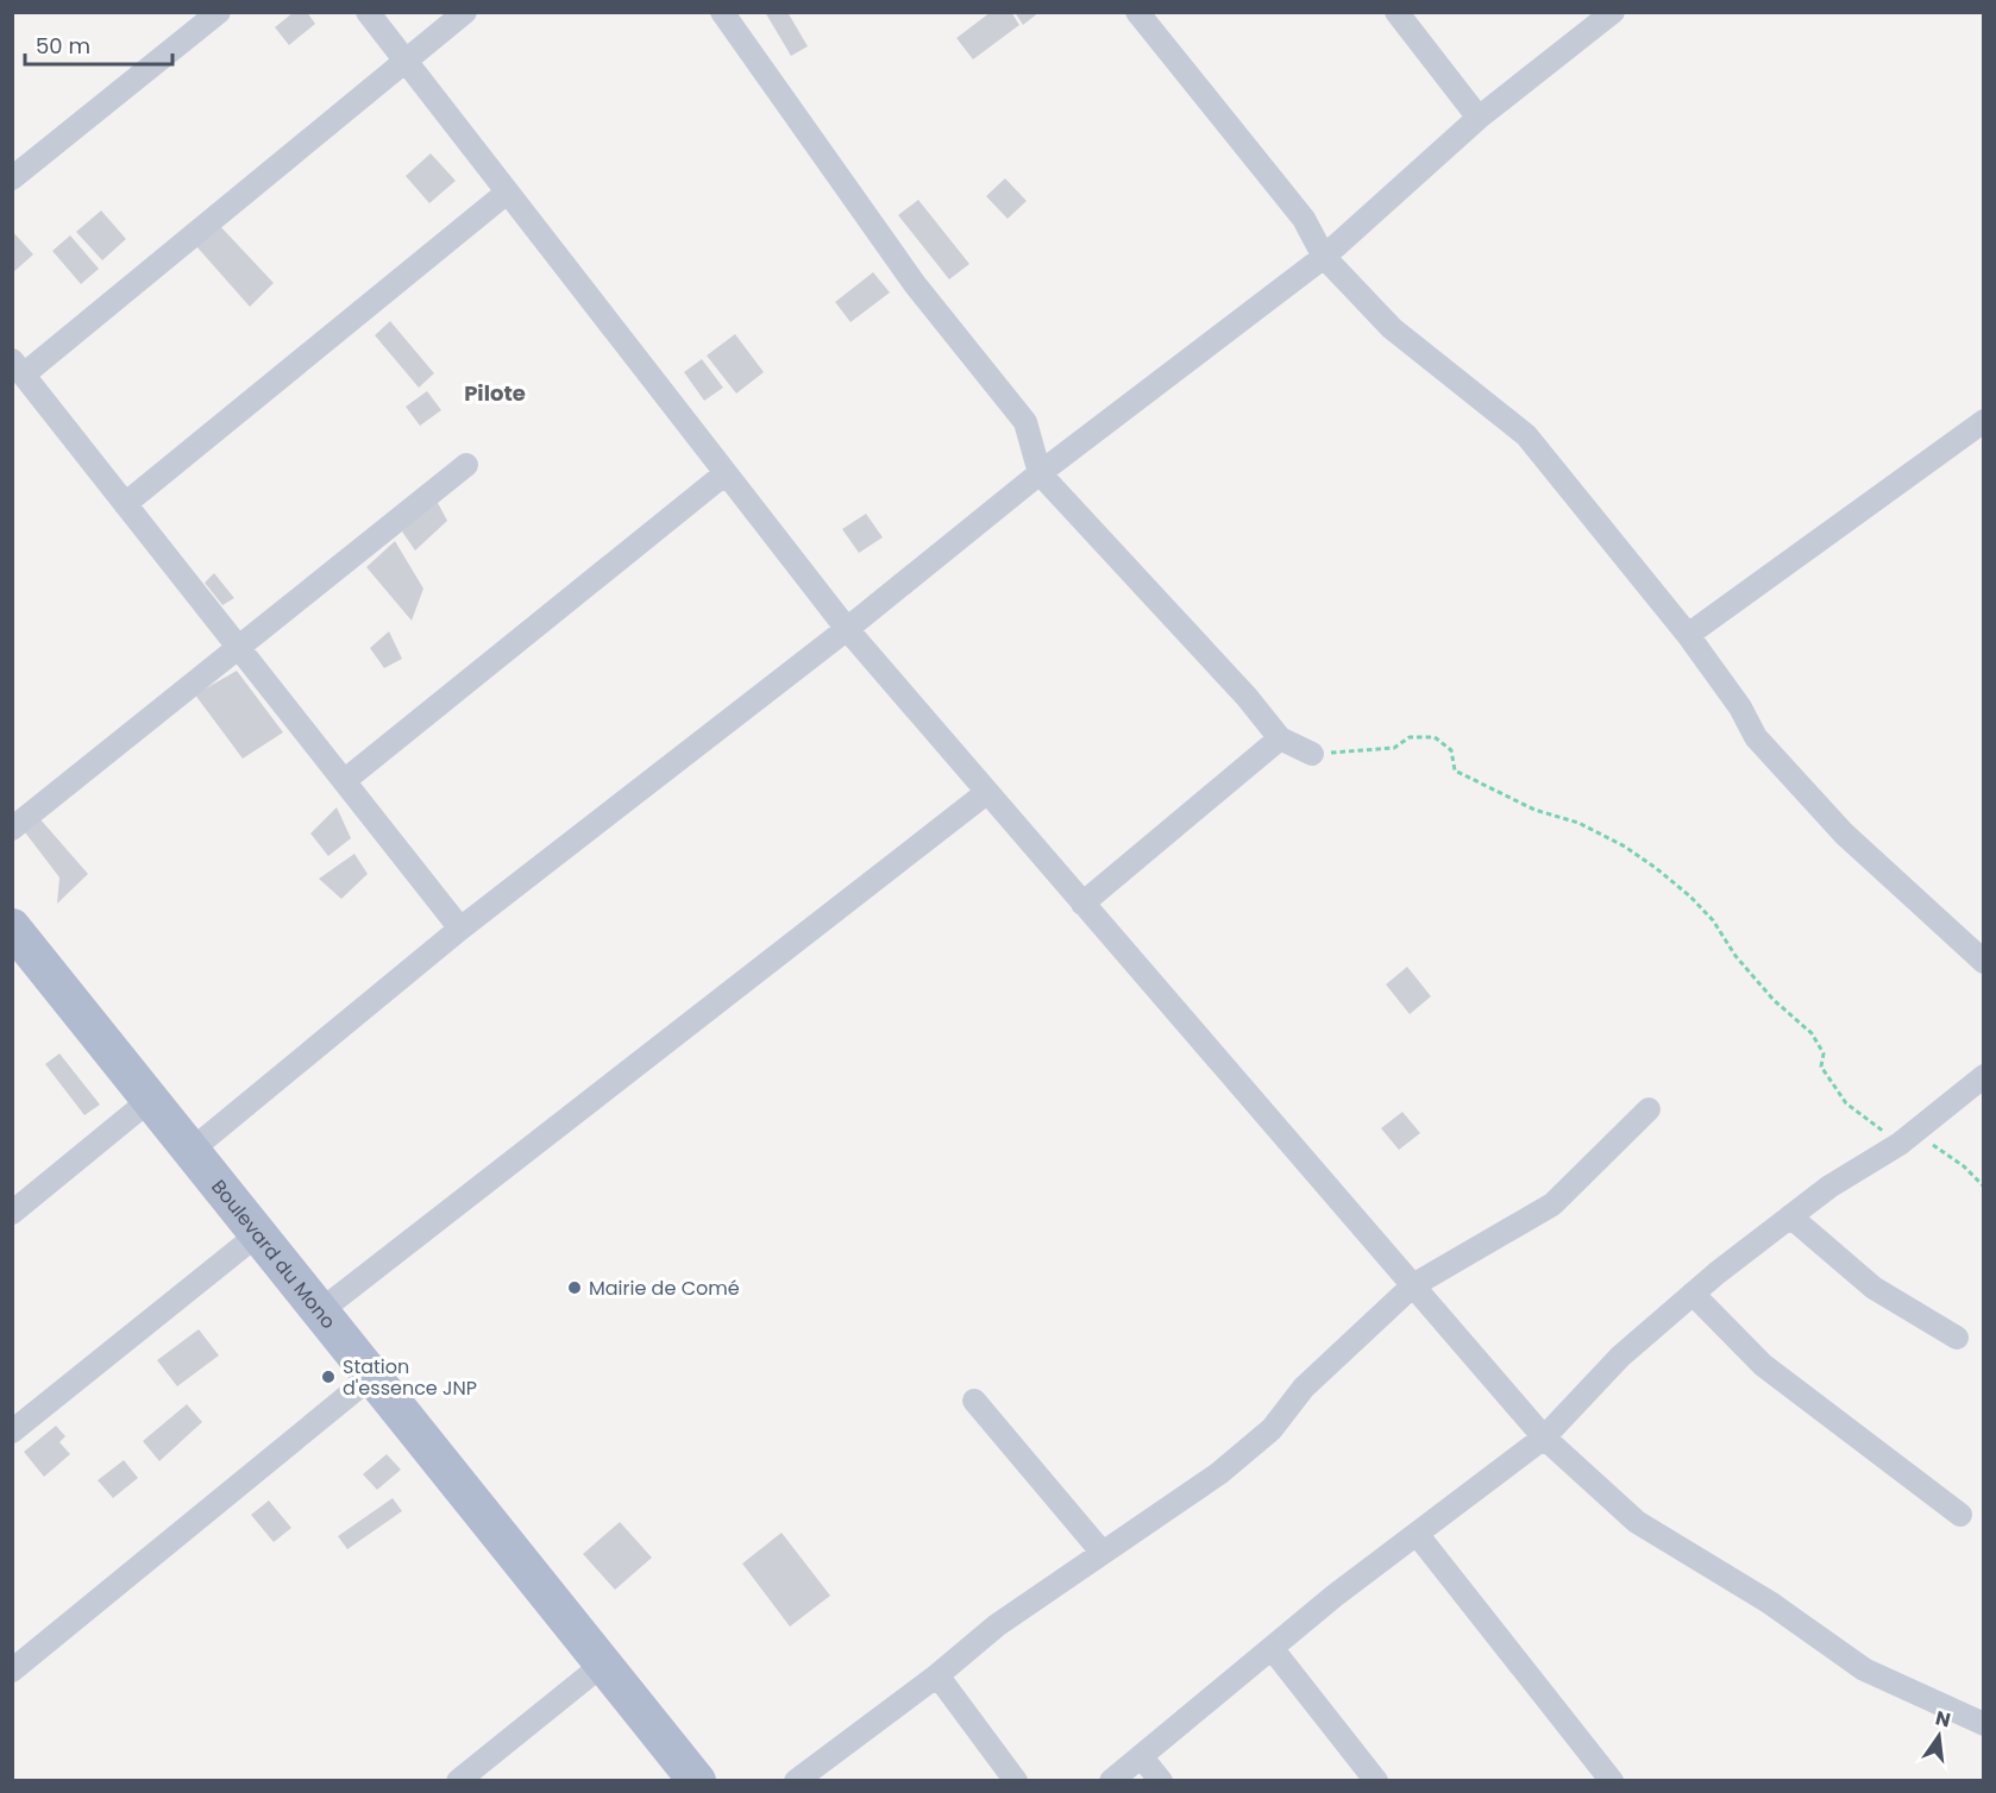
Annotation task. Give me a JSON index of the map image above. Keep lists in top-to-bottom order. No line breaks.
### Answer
{"streets":{"main road":["Boulevard du Mono"]},"districts":["Pilote"],"places":["Mairie de Comé","Station d'essence JNP"],"scale_bar":"50 m","north":"top"}
